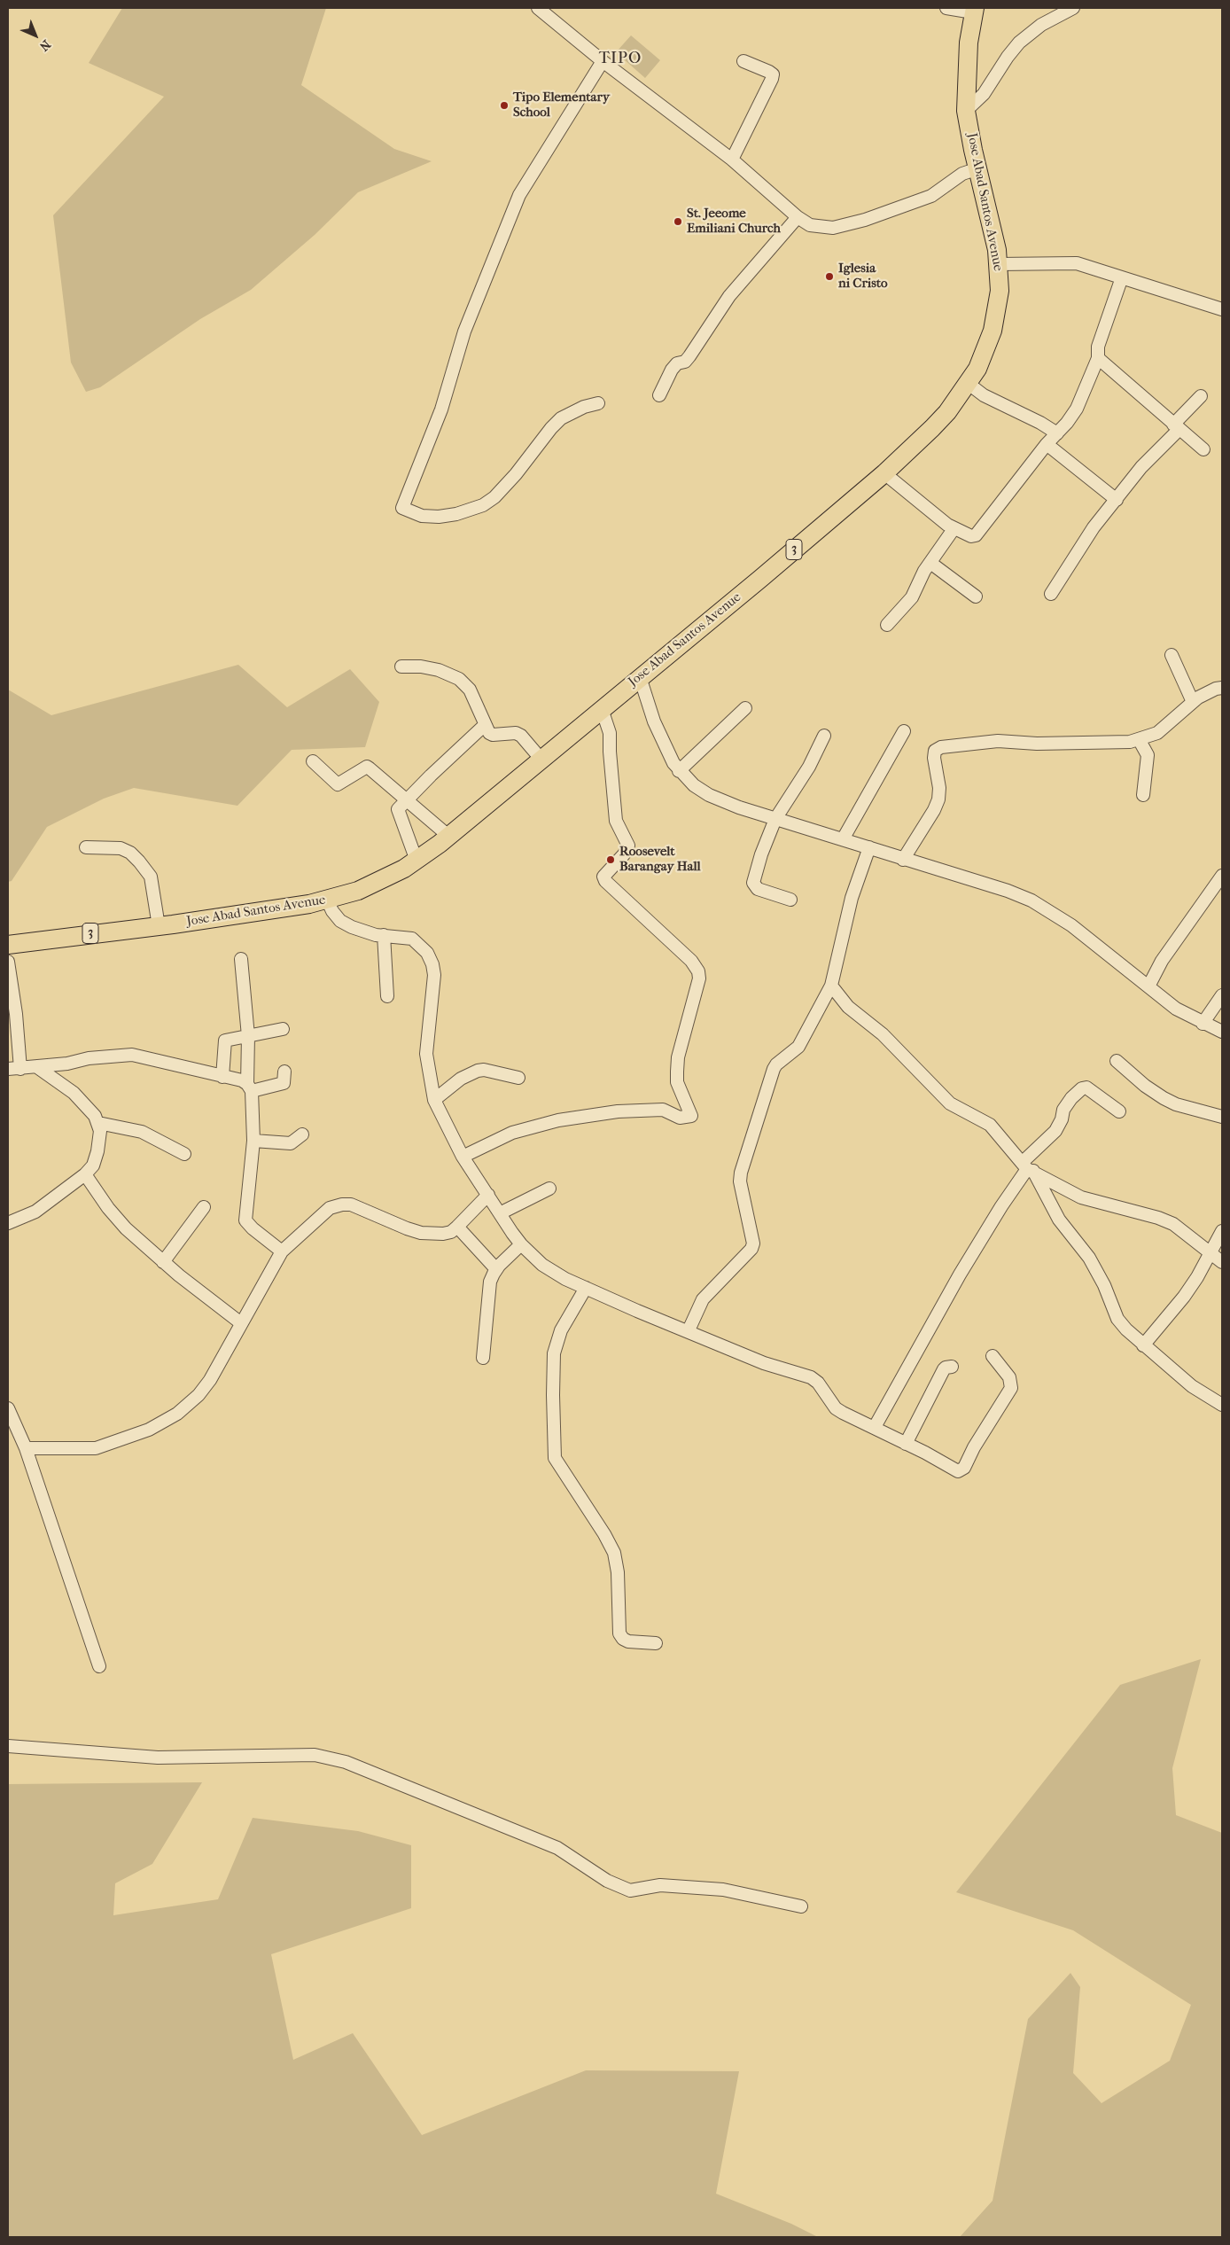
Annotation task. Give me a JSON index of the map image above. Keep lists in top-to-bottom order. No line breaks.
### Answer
{"streets":{"highway":["Jose Abad Santos Avenue","3"]},"districts":["TIPO"],"places":["Tipo Elementary School","St. Jeeome Emiliani Church","Iglesia ni Cristo","Roosevelt Barangay Hall"],"north":"bottom right"}
